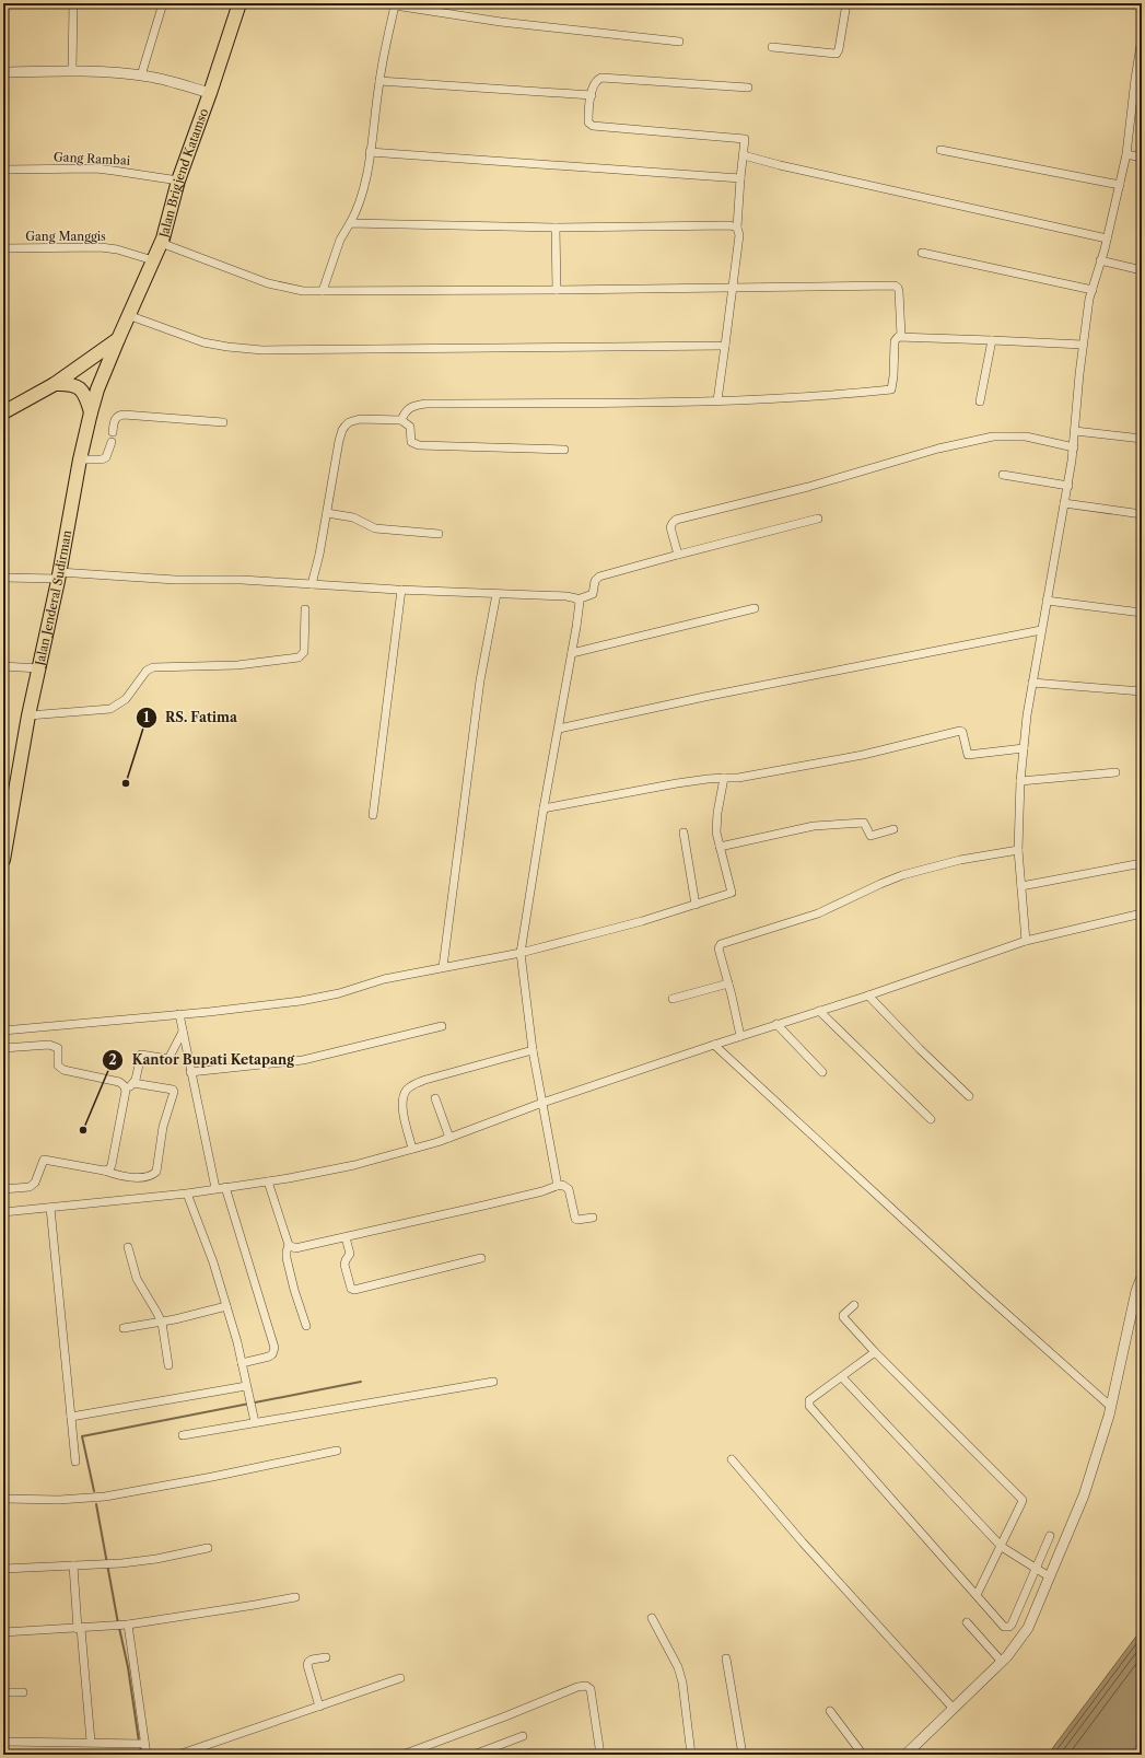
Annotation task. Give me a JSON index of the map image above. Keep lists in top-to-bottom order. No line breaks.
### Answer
{"streets":{"main road":["Jalan Brigjend Katamso","Jalan Jenderal Sudirman"],"street":["Gang Rambai","Gang Manggis"]},"crossings":[["Gang Rambai","Jalan Brigjend Katamso"],["Jalan Brigjend Katamso","Gang Manggis"],["Jalan Brigjend Katamso","Jalan Jenderal Sudirman"]],"places":["RS. Fatima","Kantor Bupati Ketapang"]}
